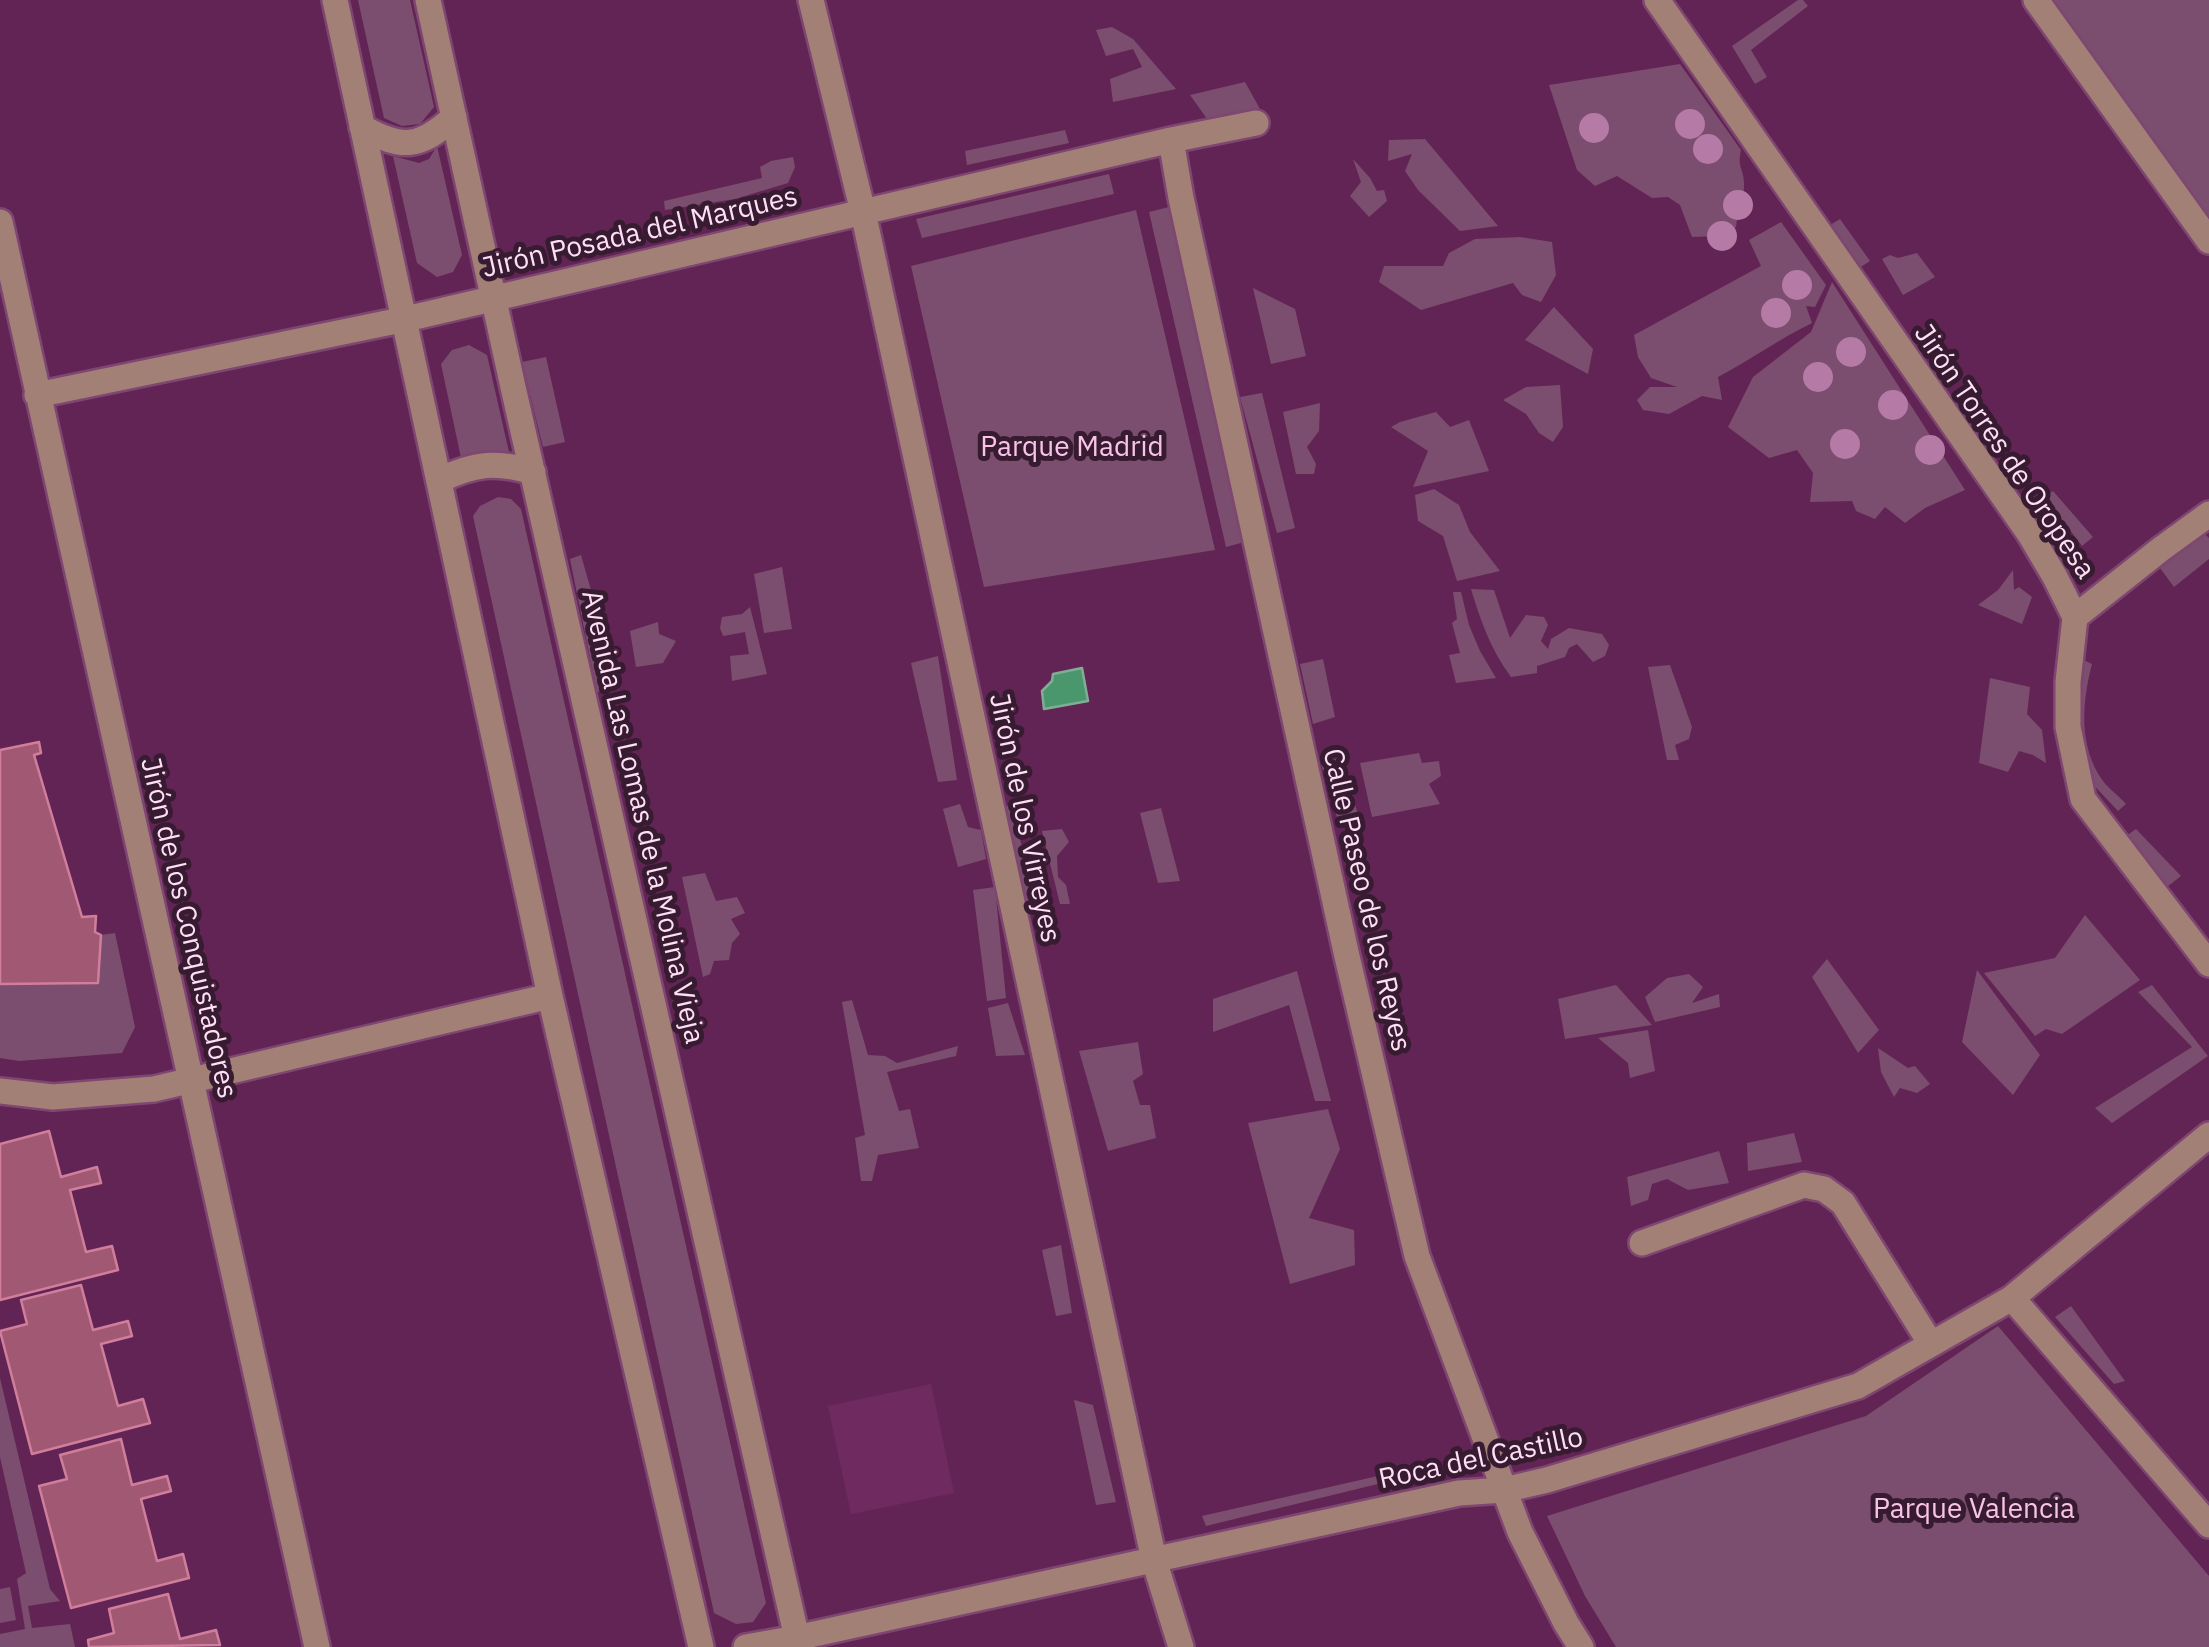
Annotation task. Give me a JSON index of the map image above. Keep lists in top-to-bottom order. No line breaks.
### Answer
{"streets":{"street":["Jirón Posada del Marques","Jirón Torres de Oropesa","Avenida Las Lomas de la Molina Vieja","Jirón de los Virreyes","Calle Paseo de los Reyes","Jirón de los Conquistadores","Roca del Castillo"]},"crossings":[["Jirón Posada del Marques","Avenida Las Lomas de la Molina Vieja"],["Jirón Posada del Marques","Jirón de los Virreyes"],["Jirón Posada del Marques","Calle Paseo de los Reyes"],["Jirón Posada del Marques","Jirón de los Conquistadores"],["Avenida Las Lomas de la Molina Vieja","Roca del Castillo"],["Jirón de los Virreyes","Roca del Castillo"],["Calle Paseo de los Reyes","Roca del Castillo"]],"parks":["Parque Madrid","Parque Valencia"]}
